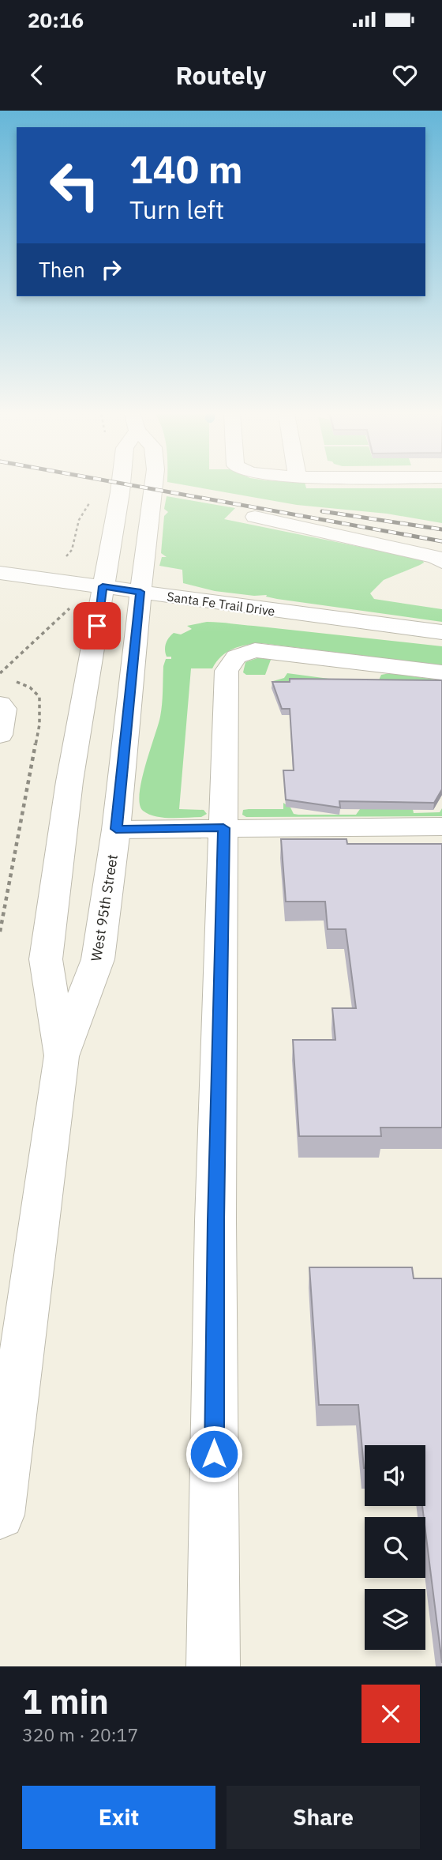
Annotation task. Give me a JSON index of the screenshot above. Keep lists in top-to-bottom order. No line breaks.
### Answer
{"streets":{"main road":["Santa Fe Trail Drive","West 95th Street"]},"crossings":[["Santa Fe Trail Drive","West 95th Street"]],"page":{"status":"20:16","header":"Routely","turn":["140 m","Turn left"],"then":"Then","heading":["1 min","320 m · 20:17"],"buttons":["Exit","Share"]}}
